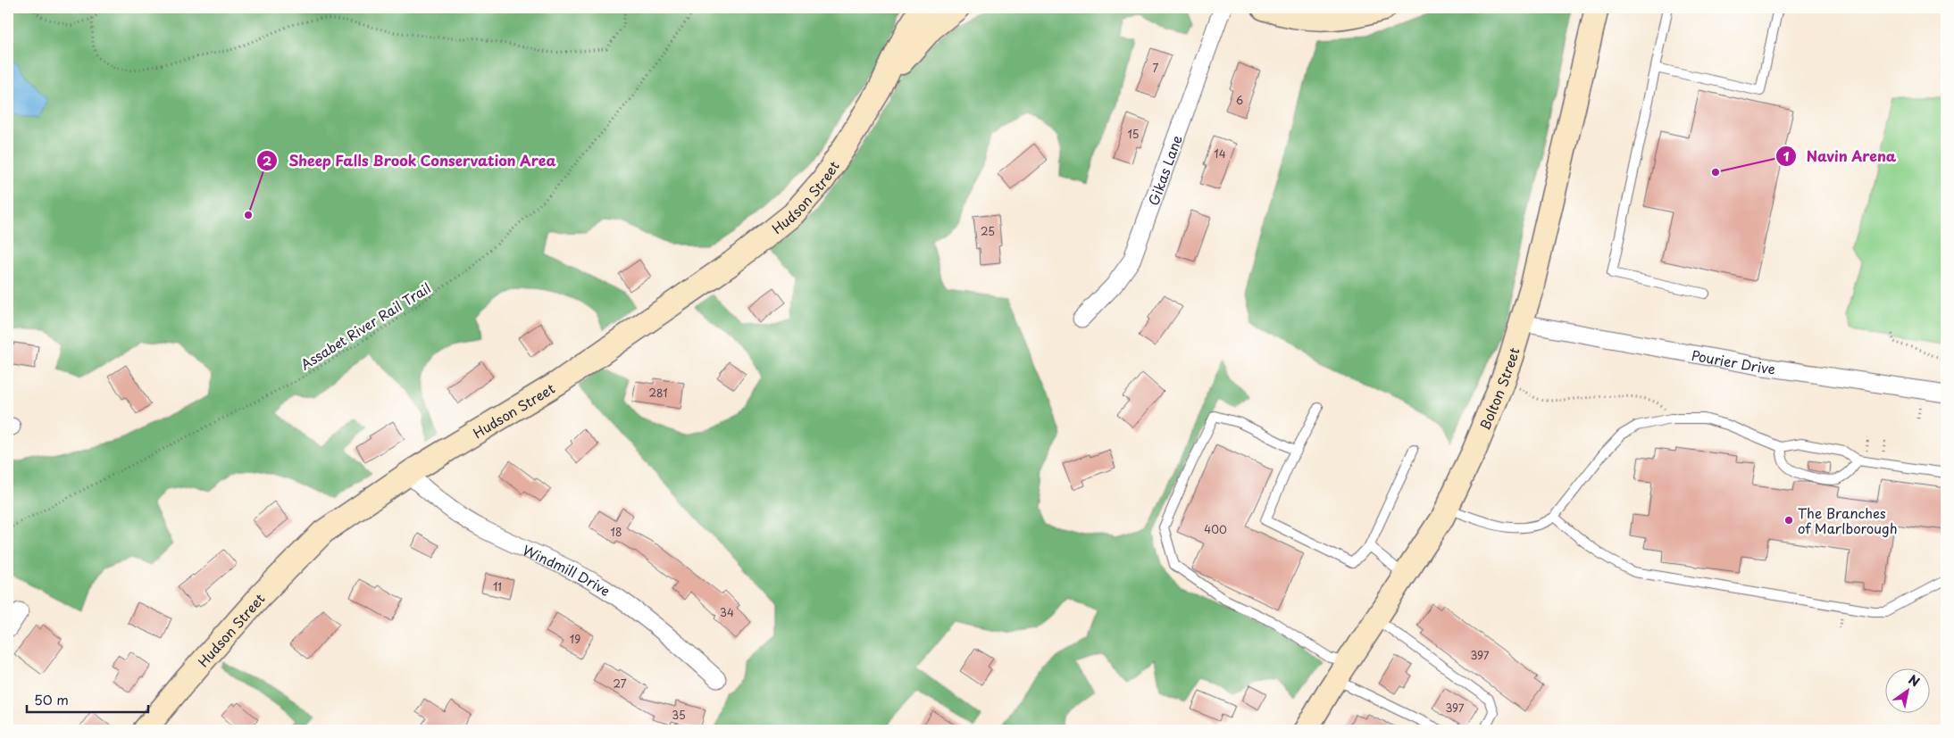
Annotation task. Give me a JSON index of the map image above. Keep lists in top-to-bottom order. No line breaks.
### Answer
{"streets":{"street":["Gikas Lane","Hudson Street","Pourier Drive","Bolton Street","Windmill Drive"],"path":["Assabet River Rail Trail"]},"crossings":[["Hudson Street","Windmill Drive"],["Pourier Drive","Bolton Street"]],"places":["Navin Arena","Sheep Falls Brook Conservation Area","The Branches of Marlborough"],"house_numbers":["7","6","15","14","25","281","400","18","11","34","19","397","27","397","35"],"scale_bar":"50 m","north":"top right"}
